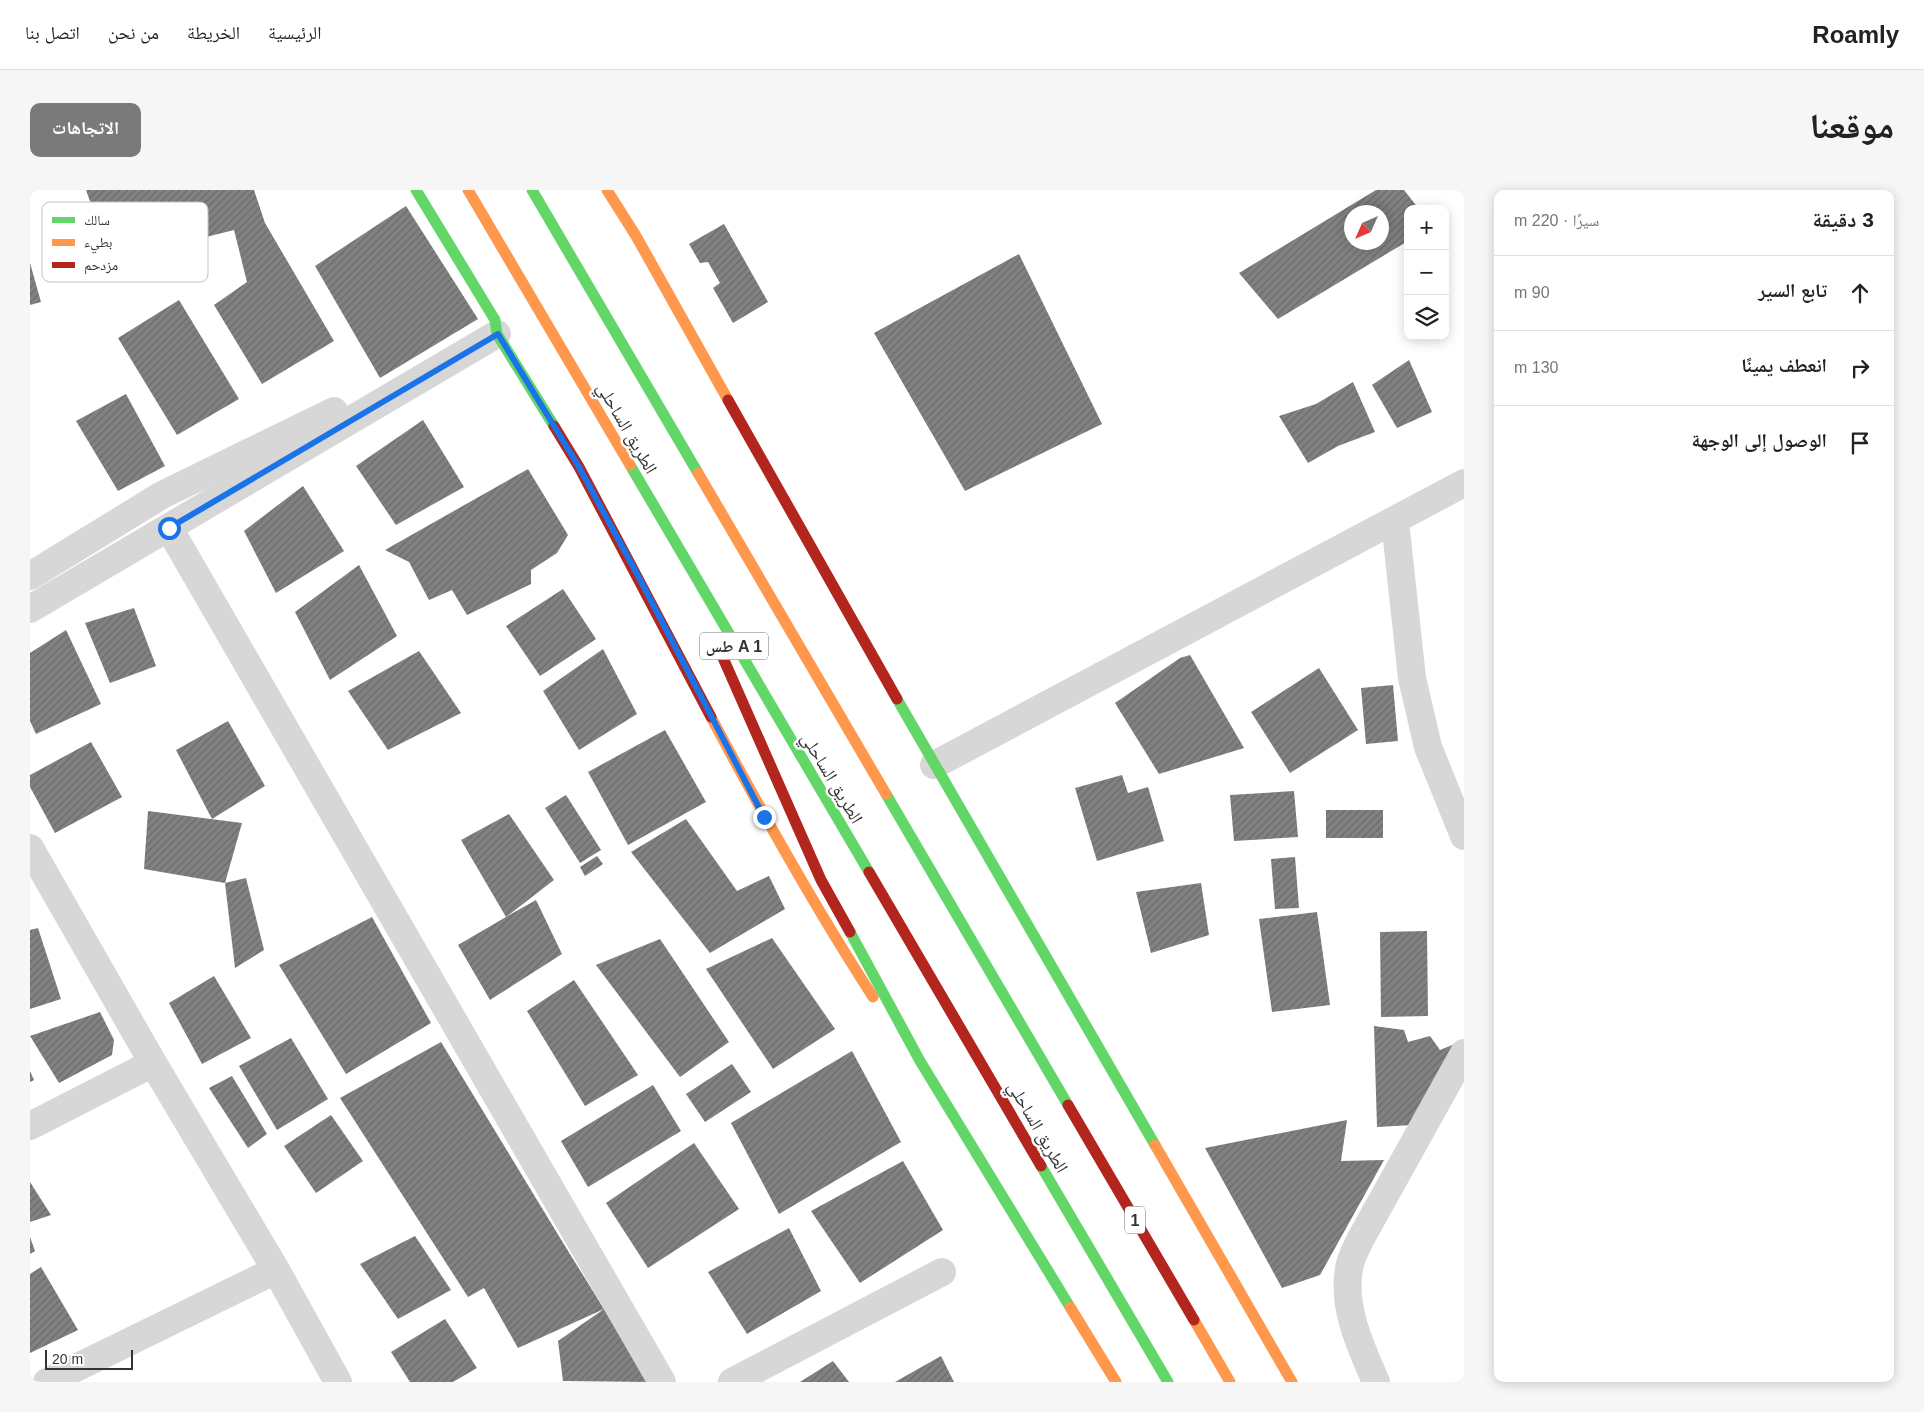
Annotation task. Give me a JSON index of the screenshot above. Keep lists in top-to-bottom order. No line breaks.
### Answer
{"streets":{"main road":["الطريق الساحلي","طس A 1","1"]},"legend":["سالك","بطيء","مزدحم"],"scale_bar":"20 m","north":"bottom left","page":{"header":"Roamly","nav":["الرئيسية","الخريطة","من نحن","اتصل بنا"],"title":"موقعنا","buttons":"الاتجاهات","heading":["3 دقيقة","سيرًا · 220 m"],"map_buttons":["+","−"],"list":[["تابع السير","90 m"],["انعطف يمينًا","130 m"],"الوصول إلى الوجهة"],"scale":"20 m"}}
